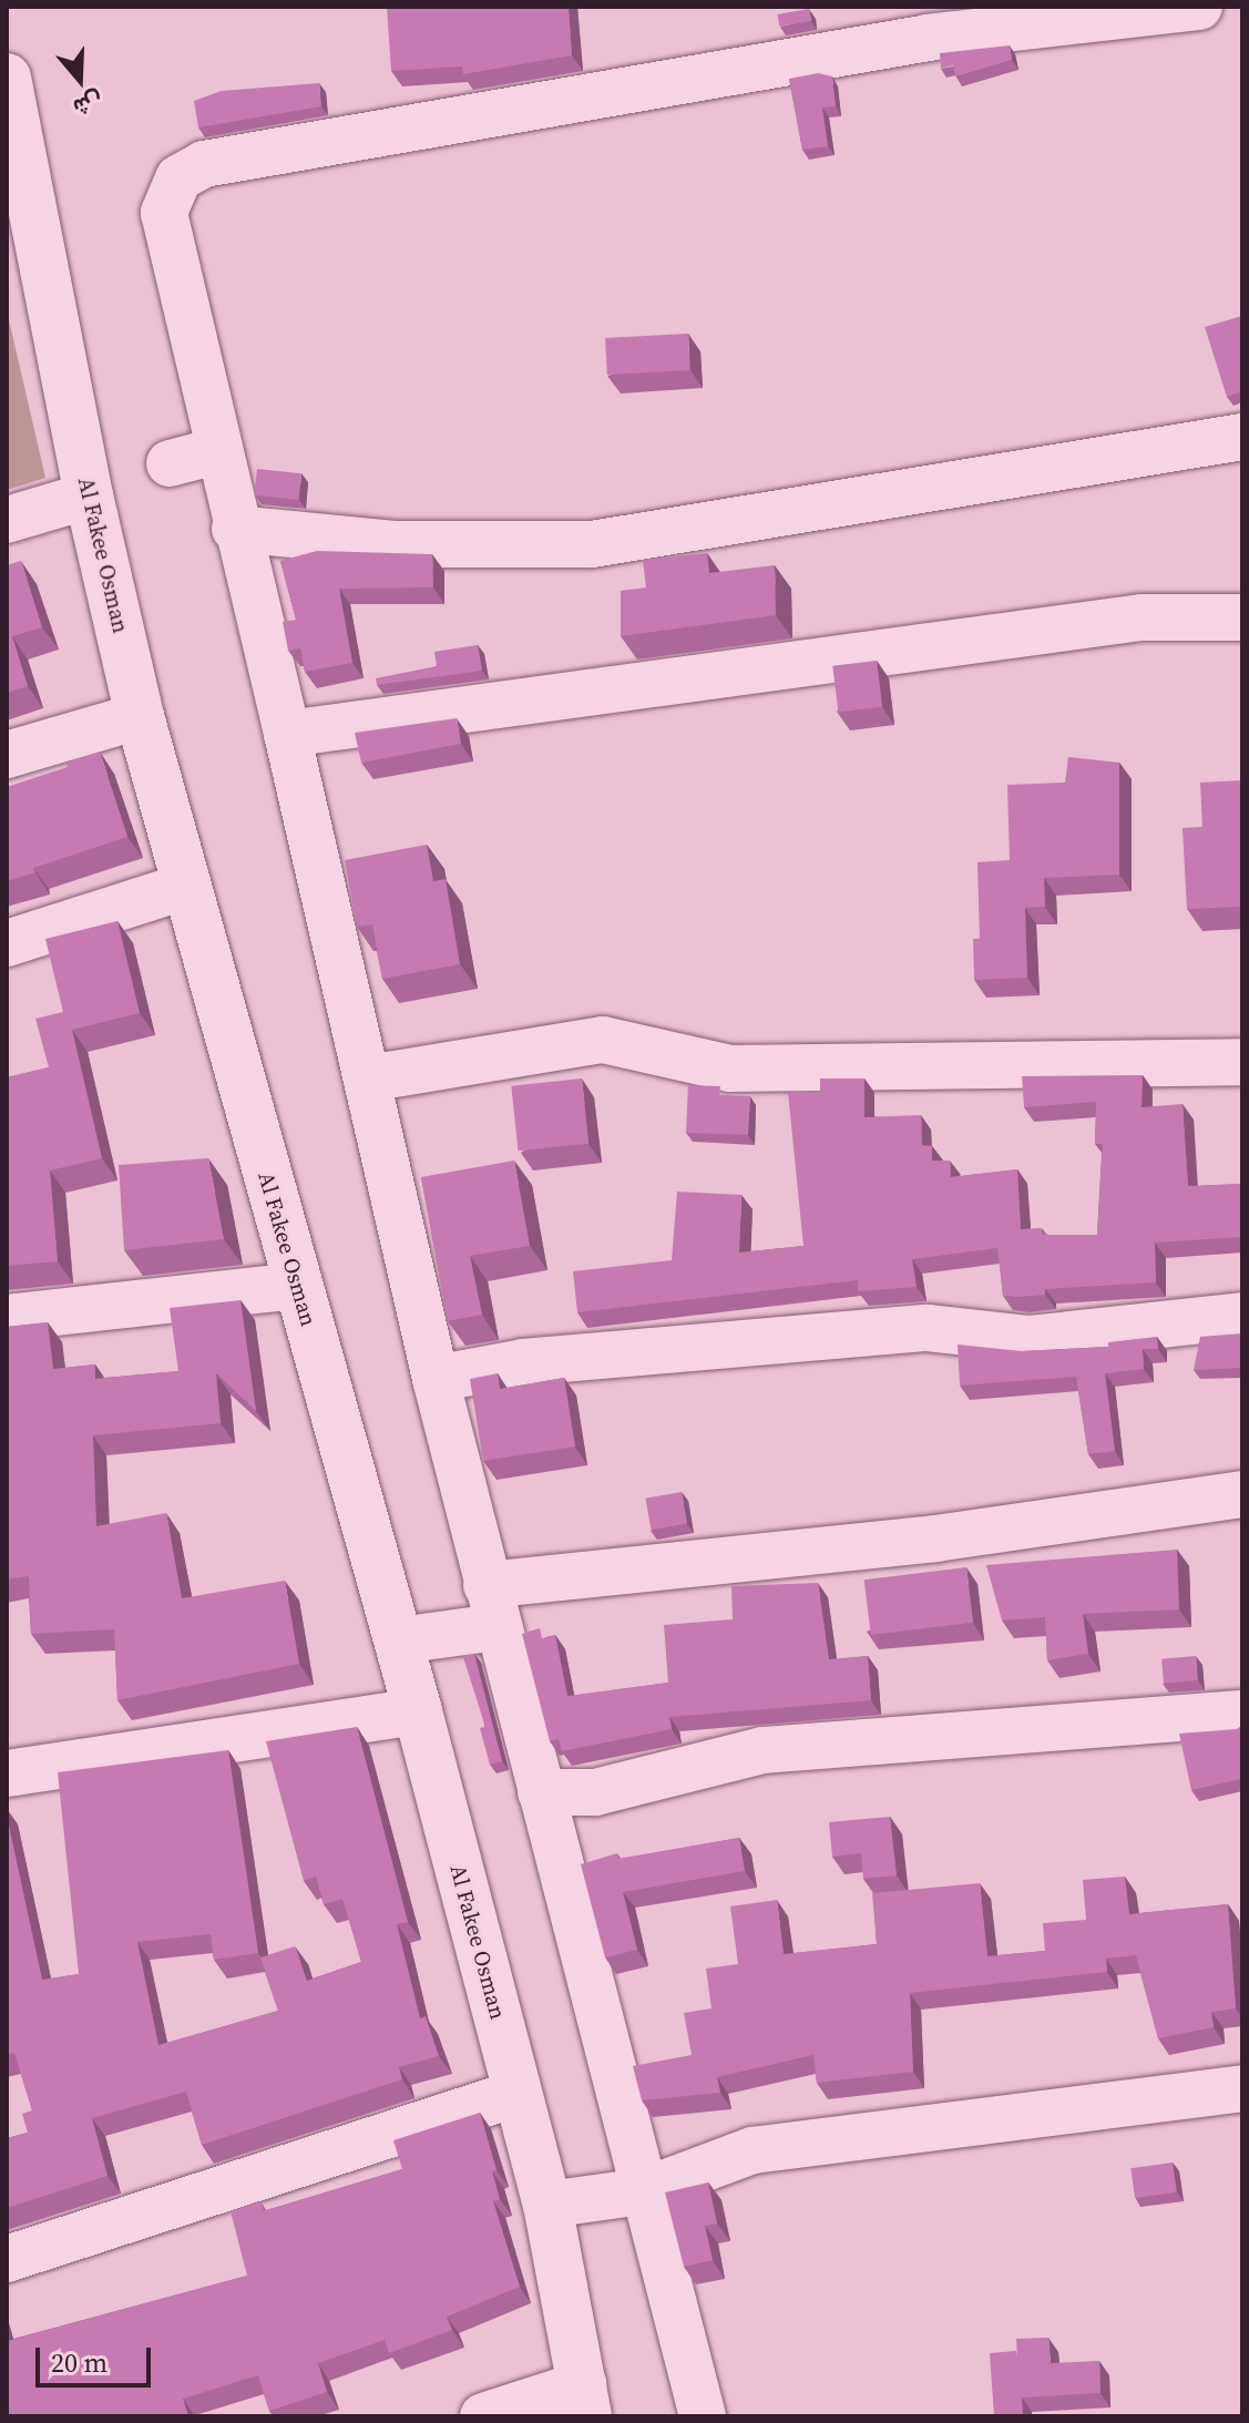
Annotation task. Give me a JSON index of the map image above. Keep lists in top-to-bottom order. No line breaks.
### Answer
{"streets":{"street":["Al Fakee Osman"]},"scale_bar":"20 m","north":"bottom"}
